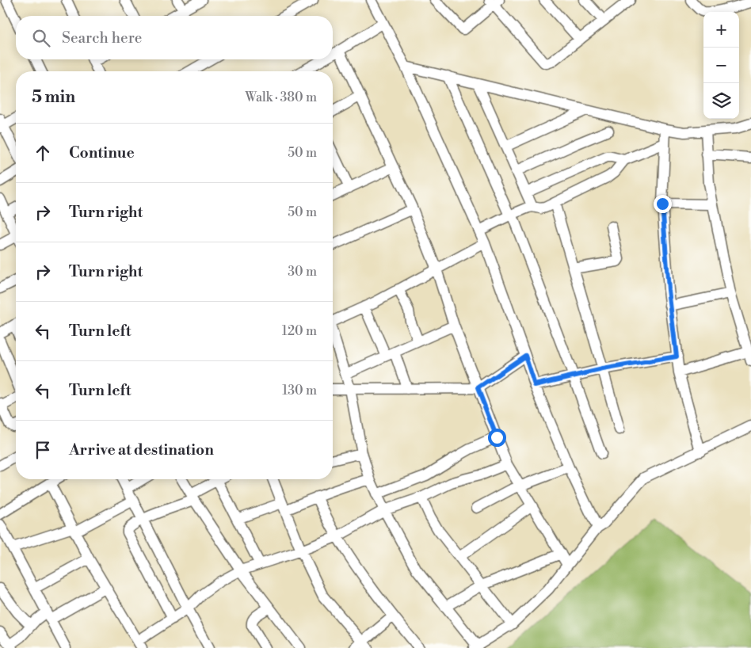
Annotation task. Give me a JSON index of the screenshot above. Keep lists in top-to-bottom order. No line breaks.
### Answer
{"page":{"map_buttons":["+","−"],"search":"Search here","heading":["5 min","Walk · 380 m"],"list":[["Continue","50 m"],["Turn right","50 m"],["Turn right","30 m"],["Turn left","120 m"],["Turn left","130 m"],"Arrive at destination"]}}
